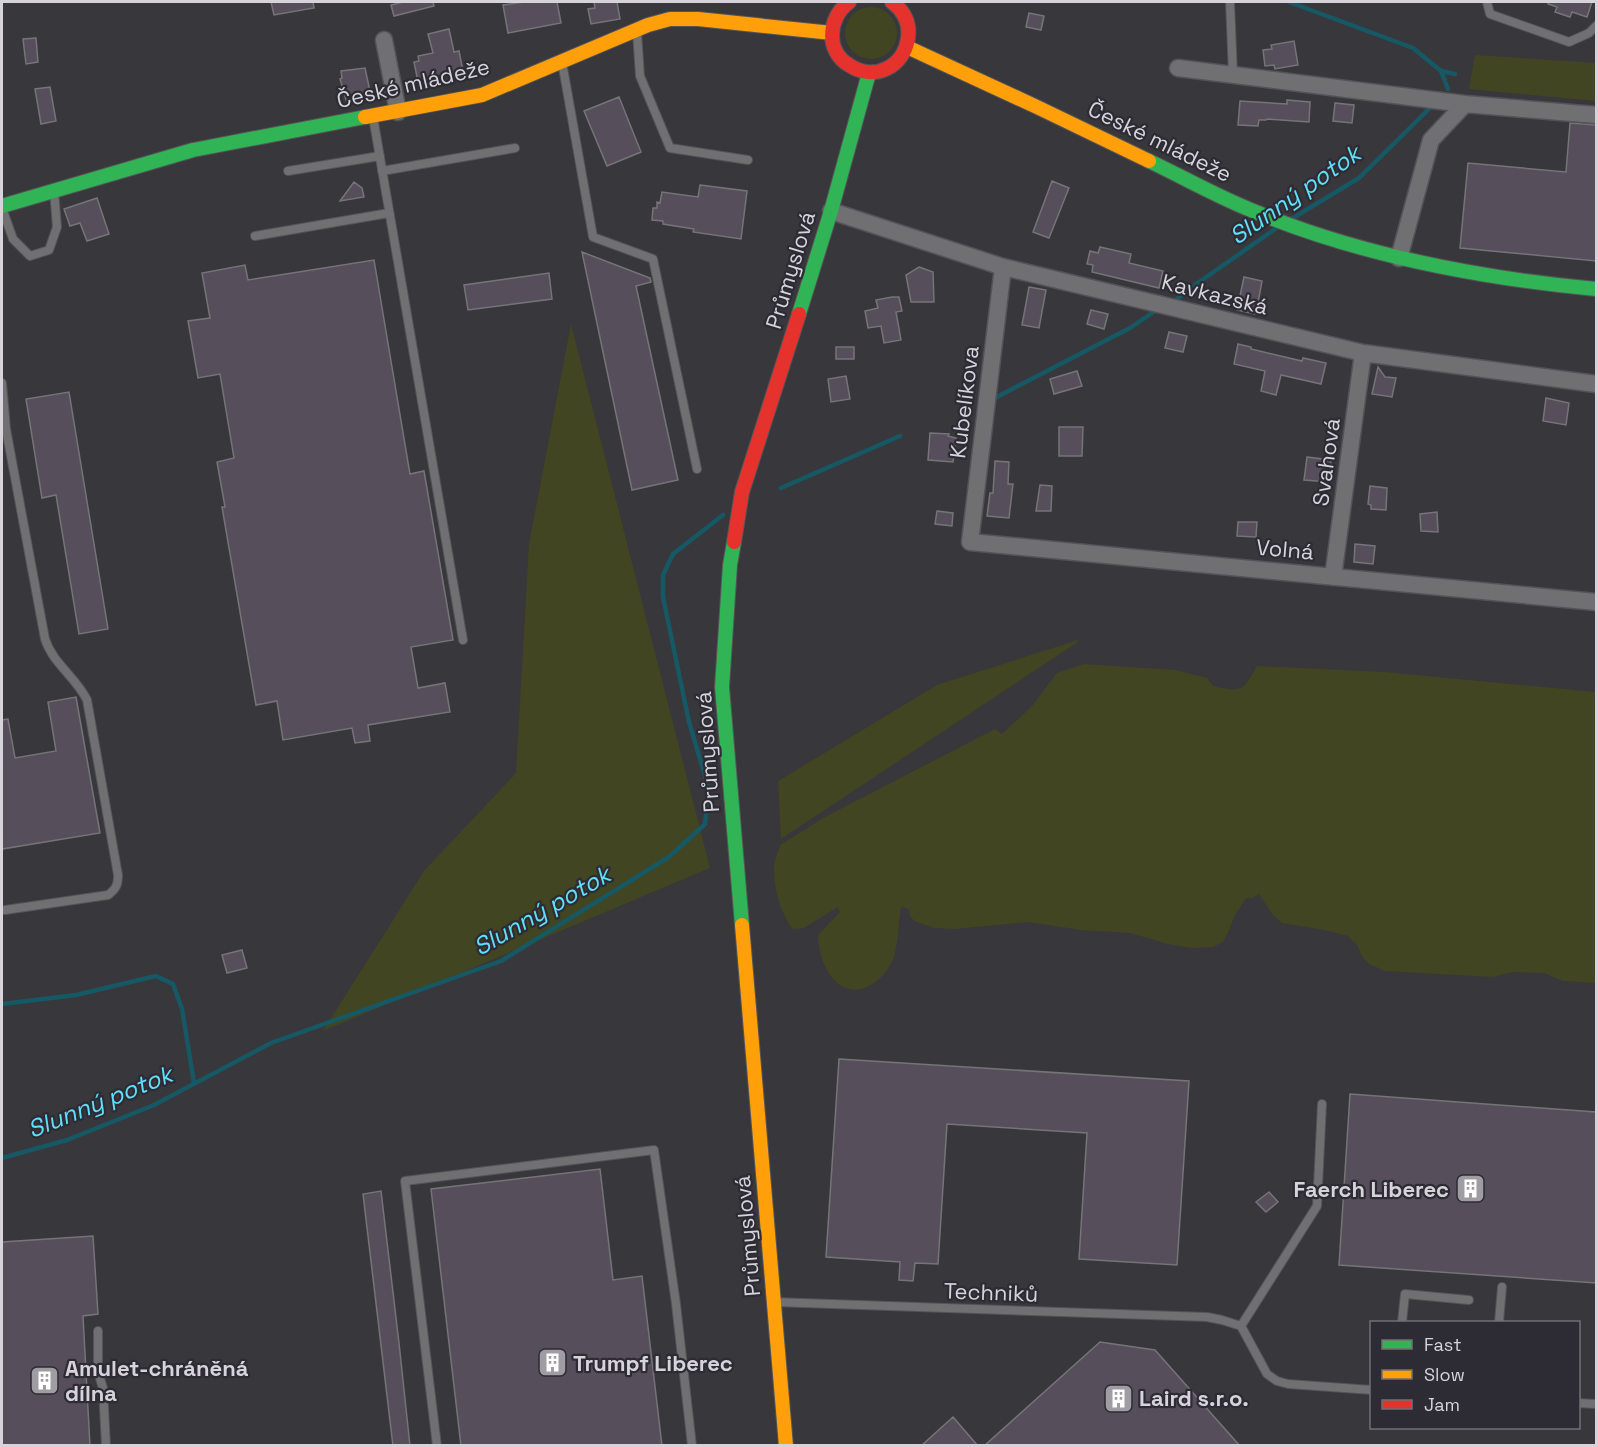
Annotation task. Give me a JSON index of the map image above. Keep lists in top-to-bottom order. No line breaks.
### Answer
{"streets":{"street":["České mládeže","Průmyslová","Kavkazská","Kubelíkova","Svahová","Volná"],"lane":["Techniků"]},"crossings":[["Průmyslová","Kavkazská"],["Průmyslová","Techniků"],["Kavkazská","Kubelíkova"],["Kavkazská","Svahová"],["Kubelíkova","Volná"],["Svahová","Volná"]],"water":["Slunný potok"],"places":{"building":["Faerch Liberec","Trumpf Liberec","Amulet-chráněná dílna","Laird s.r.o."]},"legend":["Fast","Slow","Jam"]}
